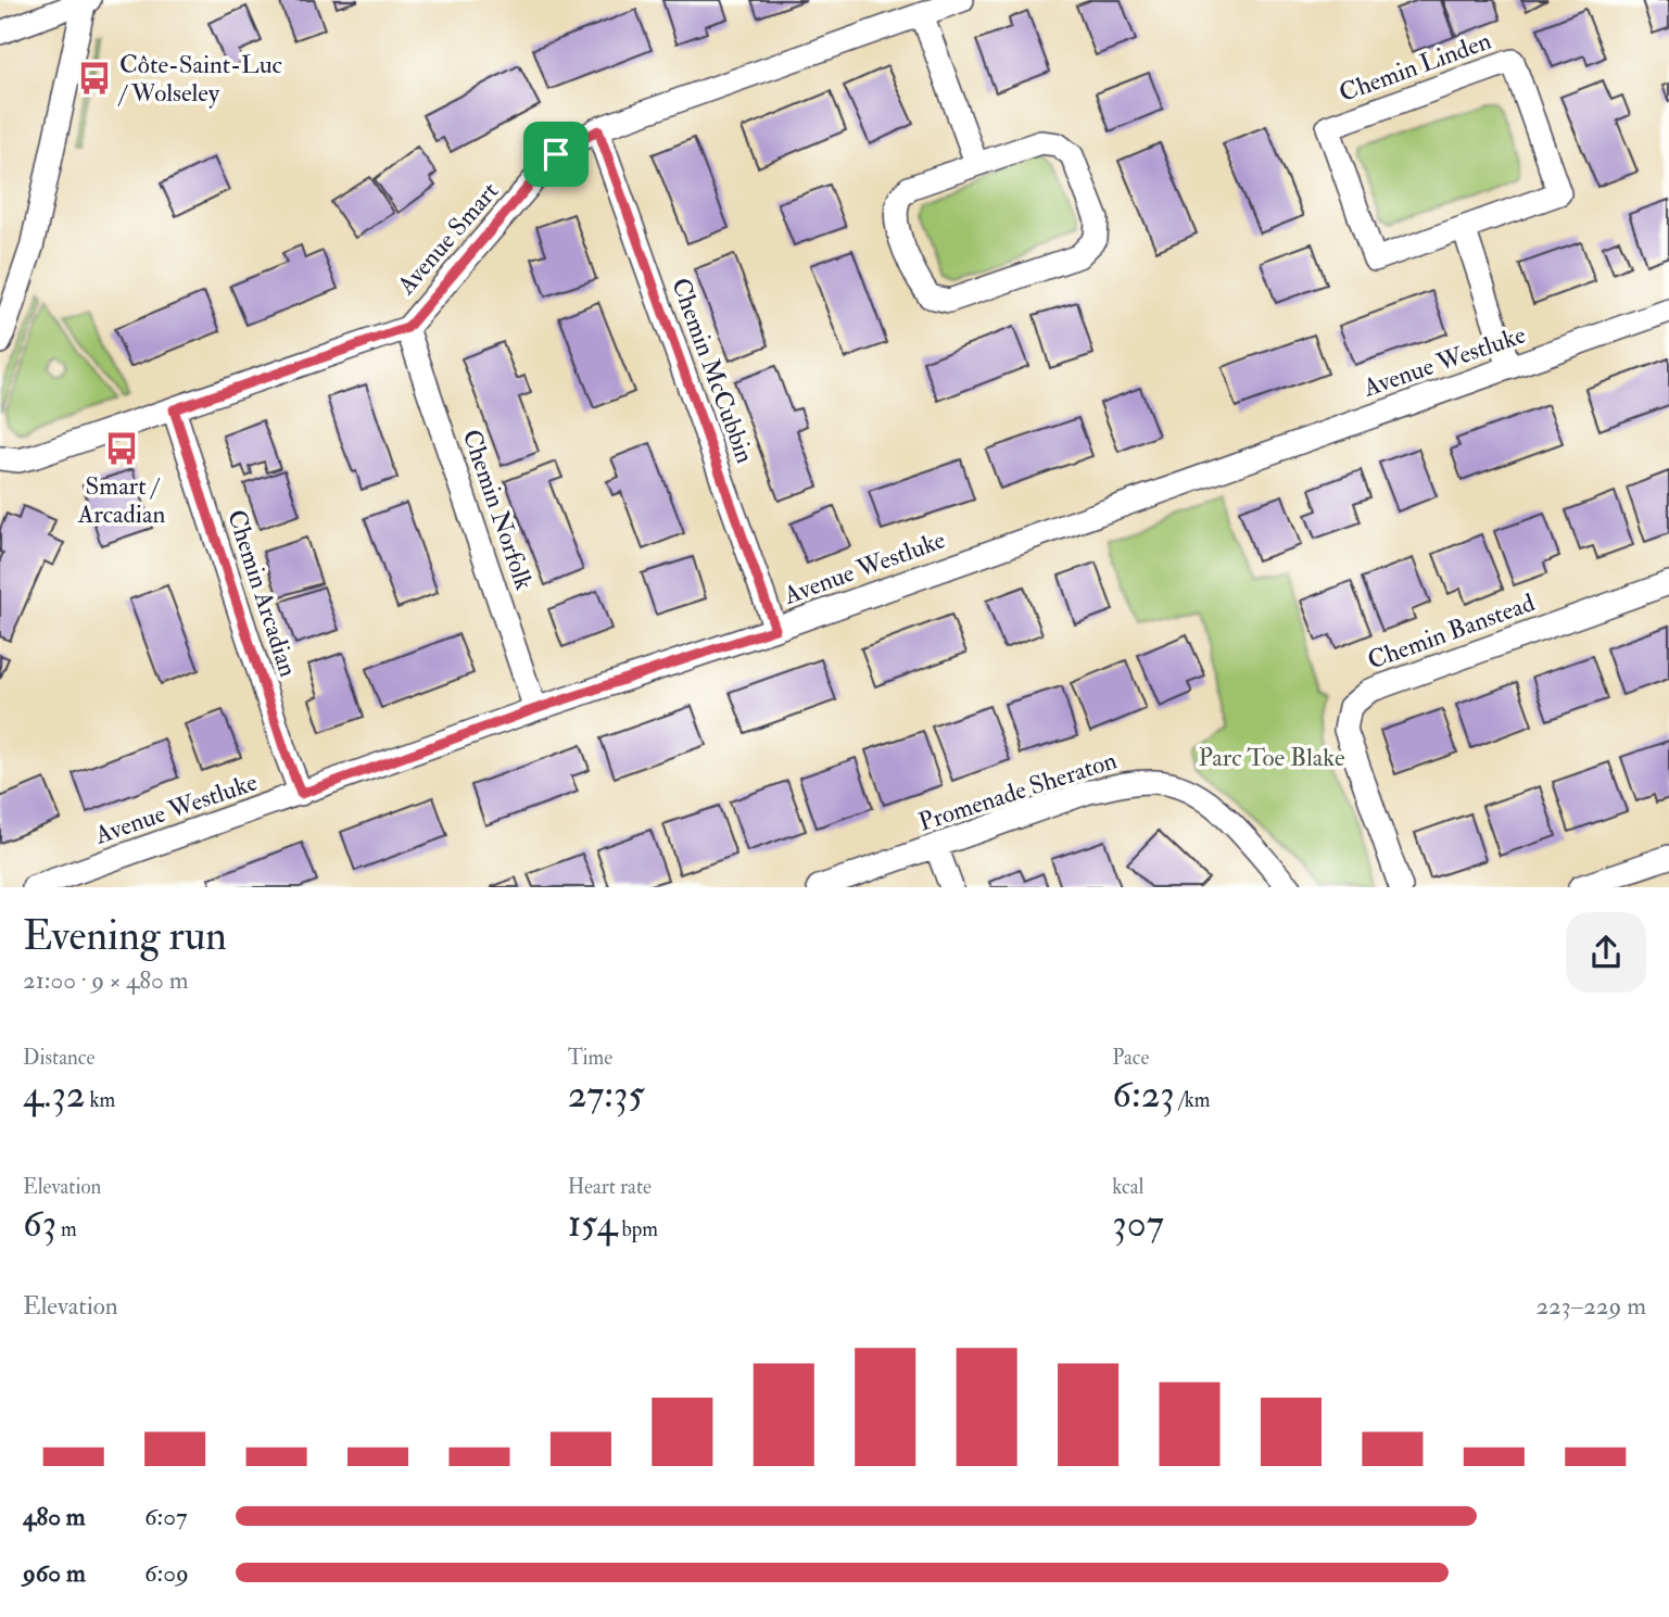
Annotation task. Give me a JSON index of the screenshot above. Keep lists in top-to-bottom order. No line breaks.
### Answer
{"streets":{"street":["Chemin Linden","Avenue Smart","Avenue Westluke","Chemin McCubbin","Chemin Norfolk","Chemin Arcadian","Chemin Banstead","Promenade Sheraton"]},"crossings":[["Avenue Smart","Chemin McCubbin"],["Avenue Smart","Chemin Norfolk"],["Avenue Smart","Chemin Arcadian"],["Avenue Westluke","Chemin McCubbin"],["Avenue Westluke","Chemin Norfolk"],["Avenue Westluke","Chemin Arcadian"]],"parks":["Parc Toe Blake"],"places":{"bus stop":["Côte-Saint-Luc / Wolseley","Smart / Arcadian"]},"page":{"heading":["Evening run","21:00 · 9 × 480 m"],"stats":[["Distance","4.32 km"],["Time","27:35"],["Pace","6:23 /km"],["Elevation","63 m"],["Heart rate","154 bpm"],["kcal","307"]],"chart":["Elevation","223–229 m"],"list":[{"name":"480 m","note":"6:07"},{"name":"960 m","note":"6:09"}]}}
